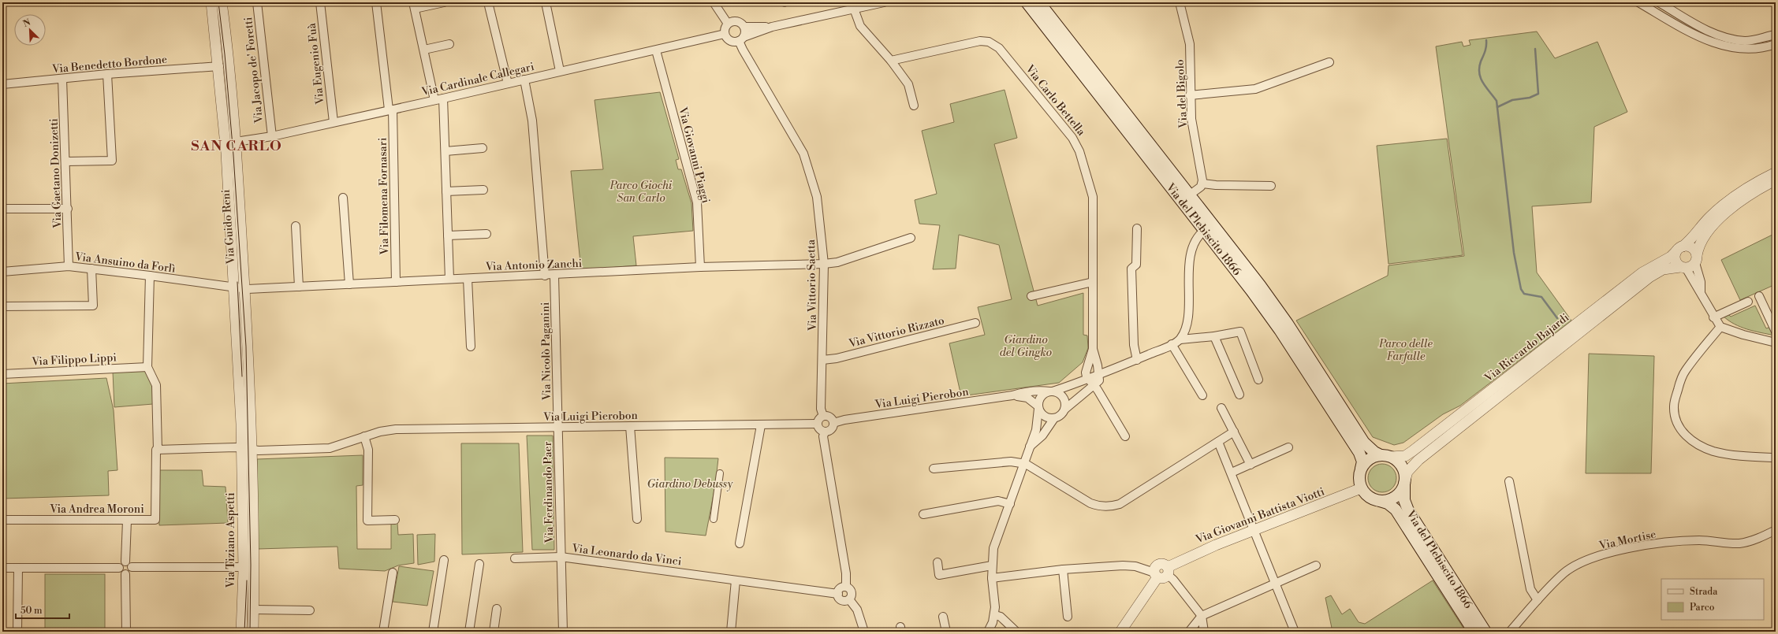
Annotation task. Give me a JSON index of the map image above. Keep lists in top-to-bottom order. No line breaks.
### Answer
{"streets":{"main road":["Via del Plebiscito 1866"],"street":["Via Benedetto Bordone","Via Eugenio Fuà","Via Jacopo de' Foretti","Via Cardinale Callegari","Via del Bigolo","Via Carlo Bettella","Via Giovanni Piaggi","Via Gaetano Donizetti","Via Filomena Fornasari","Via Guido Reni","Via Ansuino da Forlì","Via Antonio Zanchi","Via Vittorio Saetta","Via Vittorio Rizzato","Via Riccardo Bajardi","Via Nicolò Paganini","Via Filippo Lippi","Via Luigi Pierobon","Via Ferdinando Paer","Via Andrea Moroni","Via Giovanni Battista Viotti","Via Mortise","Via Tiziano Aspetti","Via Leonardo da Vinci"]},"crossings":[["Via Benedetto Bordone","Via Gaetano Donizetti"],["Via Benedetto Bordone","Via Guido Reni"],["Via Eugenio Fuà","Via Cardinale Callegari"],["Via Jacopo de' Foretti","Via Cardinale Callegari"],["Via Cardinale Callegari","Via Giovanni Piaggi"],["Via Cardinale Callegari","Via Filomena Fornasari"],["Via Cardinale Callegari","Via Guido Reni"],["Via Cardinale Callegari","Via Vittorio Saetta"],["Via Giovanni Piaggi","Via Antonio Zanchi"],["Via Gaetano Donizetti","Via Ansuino da Forlì"],["Via Filomena Fornasari","Via Antonio Zanchi"],["Via Guido Reni","Via Ansuino da Forlì"],["Via Guido Reni","Via Antonio Zanchi"],["Via Guido Reni","Via Luigi Pierobon"],["Via Guido Reni","Via Tiziano Aspetti"],["Via del Plebiscito 1866","Via Riccardo Bajardi"],["Via del Plebiscito 1866","Via Giovanni Battista Viotti"],["Via Ansuino da Forlì","Via Antonio Zanchi"],["Via Antonio Zanchi","Via Vittorio Saetta"],["Via Antonio Zanchi","Via Nicolò Paganini"],["Via Vittorio Saetta","Via Vittorio Rizzato"],["Via Vittorio Saetta","Via Luigi Pierobon"],["Via Riccardo Bajardi","Via Giovanni Battista Viotti"],["Via Nicolò Paganini","Via Luigi Pierobon"],["Via Nicolò Paganini","Via Ferdinando Paer"],["Via Filippo Lippi","Via Luigi Pierobon"],["Via Luigi Pierobon","Via Ferdinando Paer"],["Via Luigi Pierobon","Via Tiziano Aspetti"],["Via Ferdinando Paer","Via Leonardo da Vinci"]],"districts":["SAN CARLO"],"parks":["Parco Giochi San Carlo","Giardino del Gingko","Parco delle Farfalle","Giardino Debussy"],"legend":["Strada","Parco"],"scale_bar":"50 m","north":"top left"}
